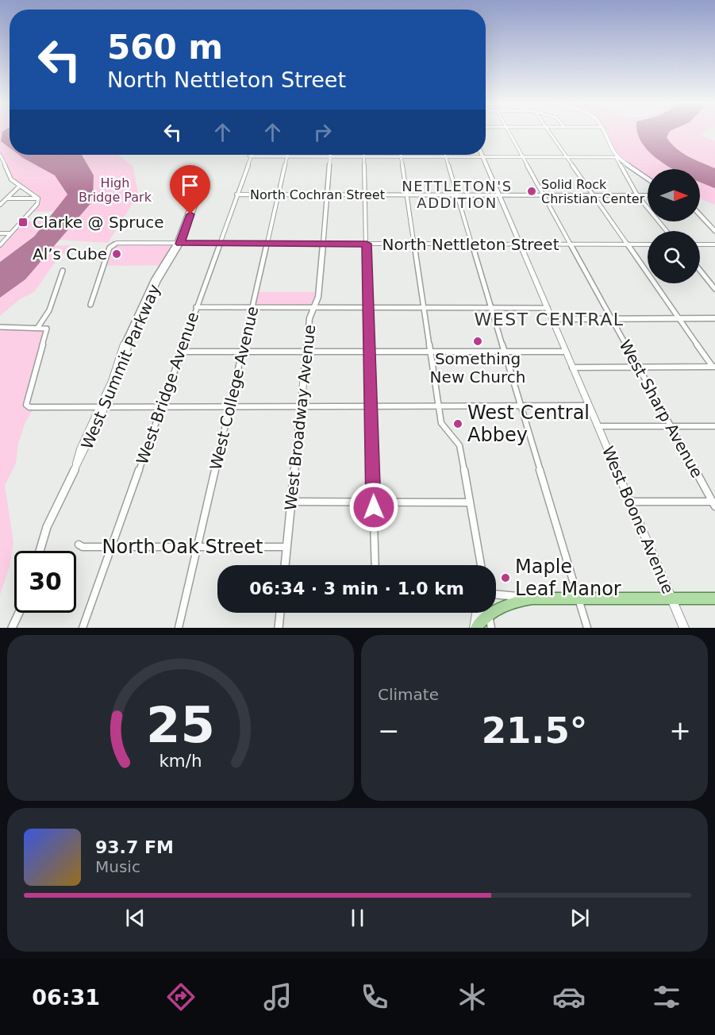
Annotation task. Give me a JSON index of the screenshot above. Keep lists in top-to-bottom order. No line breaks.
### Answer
{"streets":{"main road":["West Boone Avenue"],"street":["North Cochran Street","North Nettleton Street","West Summit Parkway","West Bridge Avenue","West College Avenue","West Sharp Avenue","West Broadway Avenue","North Oak Street"]},"crossings":[["North Cochran Street","West Bridge Avenue"],["North Cochran Street","West College Avenue"],["North Cochran Street","West Sharp Avenue"],["North Cochran Street","West Broadway Avenue"],["North Cochran Street","West Boone Avenue"],["North Nettleton Street","West Summit Parkway"],["North Nettleton Street","West Bridge Avenue"],["North Nettleton Street","West College Avenue"],["North Nettleton Street","West Sharp Avenue"],["North Nettleton Street","West Broadway Avenue"],["North Nettleton Street","West Boone Avenue"],["West Bridge Avenue","North Oak Street"],["West College Avenue","North Oak Street"],["West Broadway Avenue","North Oak Street"]],"districts":["NETTLETON'S ADDITION","WEST CENTRAL"],"parks":["High Bridge Park"],"places":{"other":["Solid Rock Christian Center","Al’s Cube","Something New Church","West Central Abbey","Maple Leaf Manor"],"transit":["Clarke @ Spruce"]},"north":"right","page":{"turn":["560 m","North Nettleton Street"],"limit":"30","trip":"06:34 · 3 min · 1.0 km","tile":"Climate","heat":["−","21.5°","+"],"song":["93.7 FM","Music"],"tabs":"06:31","gauge":["25","km/h"]}}
